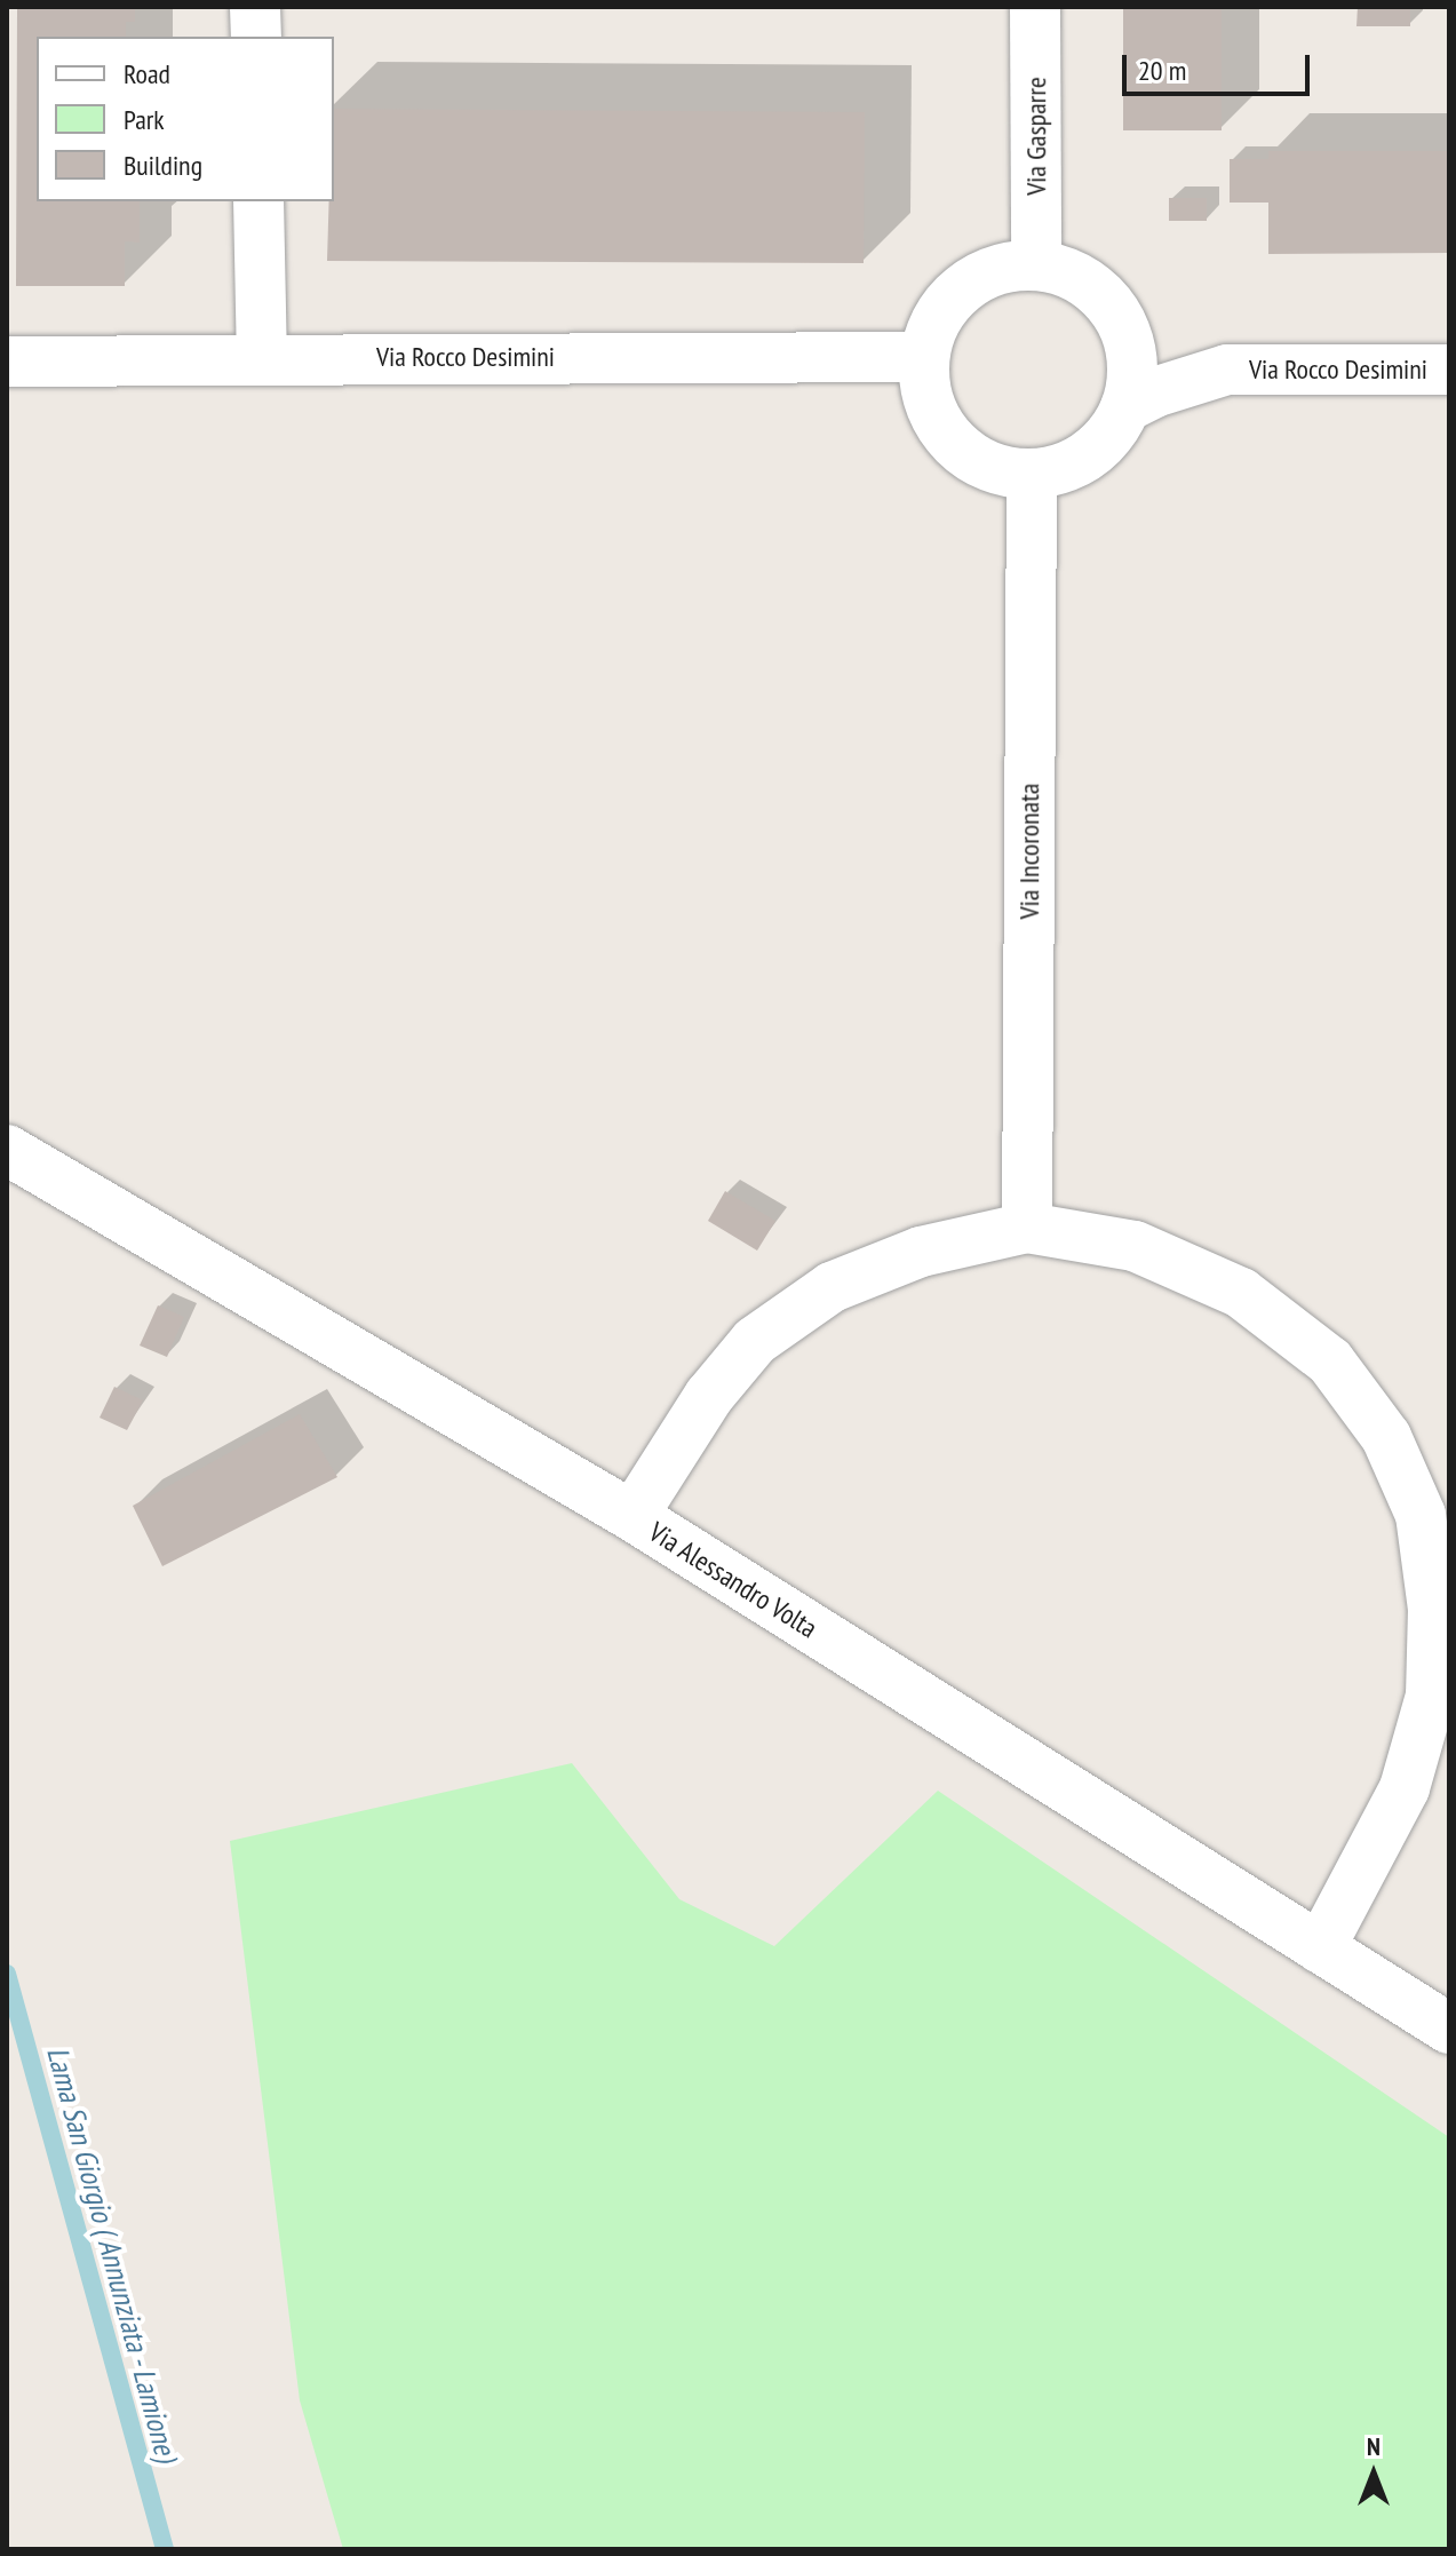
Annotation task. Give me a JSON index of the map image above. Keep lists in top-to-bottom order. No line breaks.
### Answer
{"streets":{"street":["Via Gasparre","Via Rocco Desimini","Via Incoronata","Via Alessandro Volta"]},"crossings":[["Via Gasparre","Via Rocco Desimini"],["Via Gasparre","Via Incoronata"],["Via Rocco Desimini","Via Incoronata"]],"water":["Lama San Giorgio ( Annunziata - Lamione)"],"legend":["Road","Park","Building"],"scale_bar":"20 m","north":"top"}
